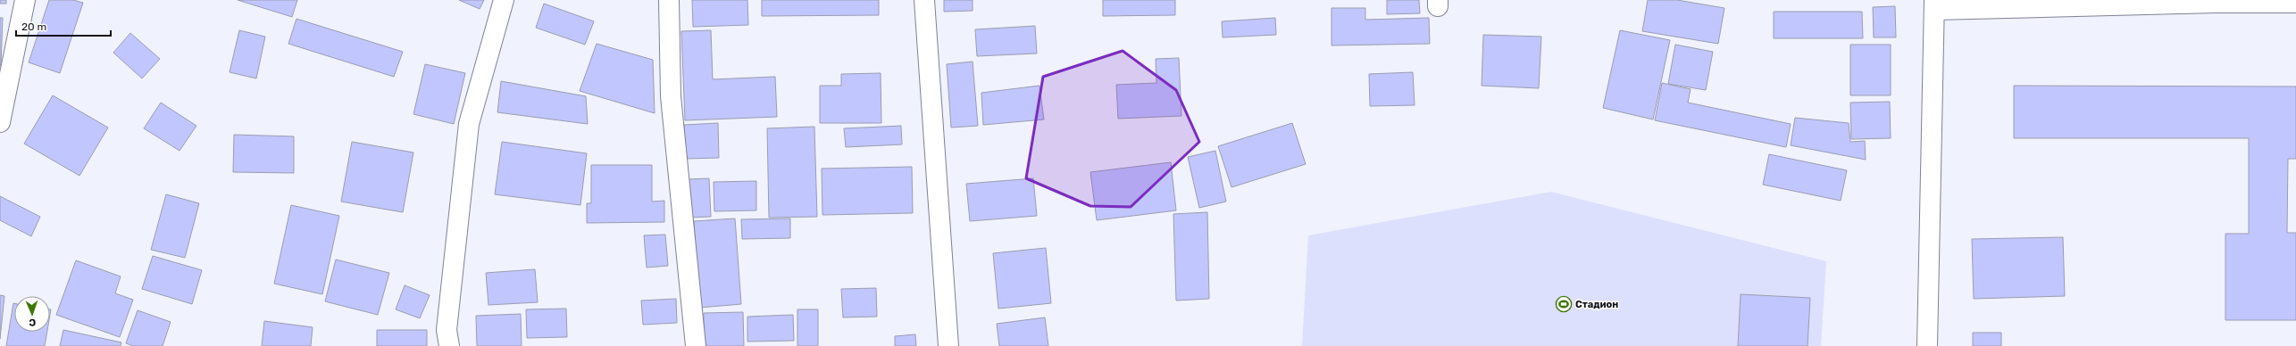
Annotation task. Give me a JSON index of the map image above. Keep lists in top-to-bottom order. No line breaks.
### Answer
{"places":{"sports":["Стадион"]},"scale_bar":"20 m","north":"bottom"}
